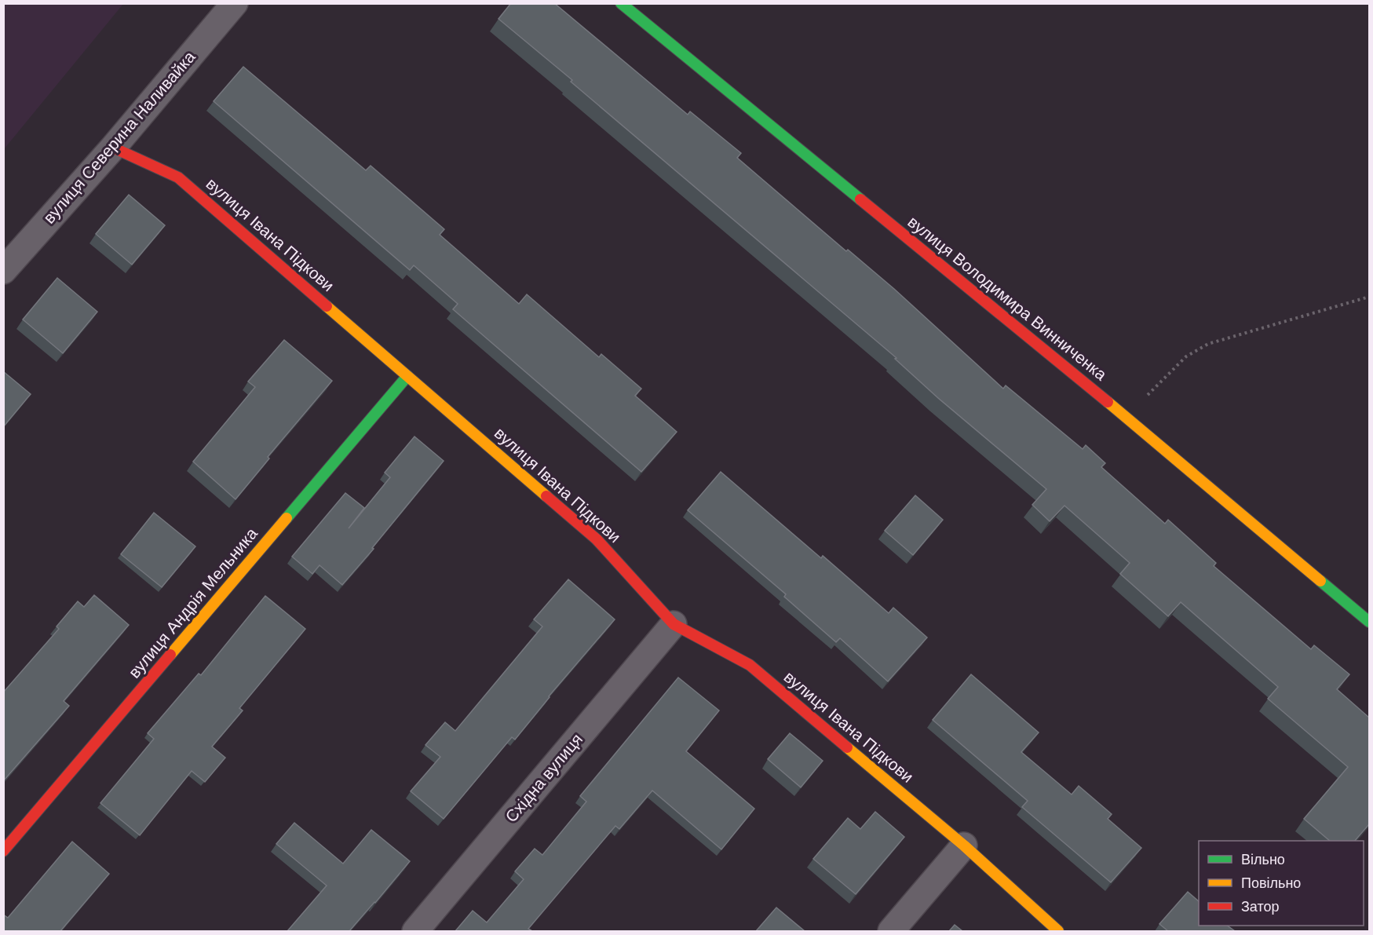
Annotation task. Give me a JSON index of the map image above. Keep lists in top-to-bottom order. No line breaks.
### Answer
{"streets":{"street":["вулиця Северина Наливайка","вулиця Івана Підкови","вулиця Володимира Винниченка","вулиця Андрія Мельника","Східна вулиця"]},"crossings":[["вулиця Северина Наливайка","вулиця Івана Підкови"],["вулиця Івана Підкови","вулиця Андрія Мельника"],["вулиця Івана Підкови","Східна вулиця"]],"legend":["Вільно","Повільно","Затор"]}
